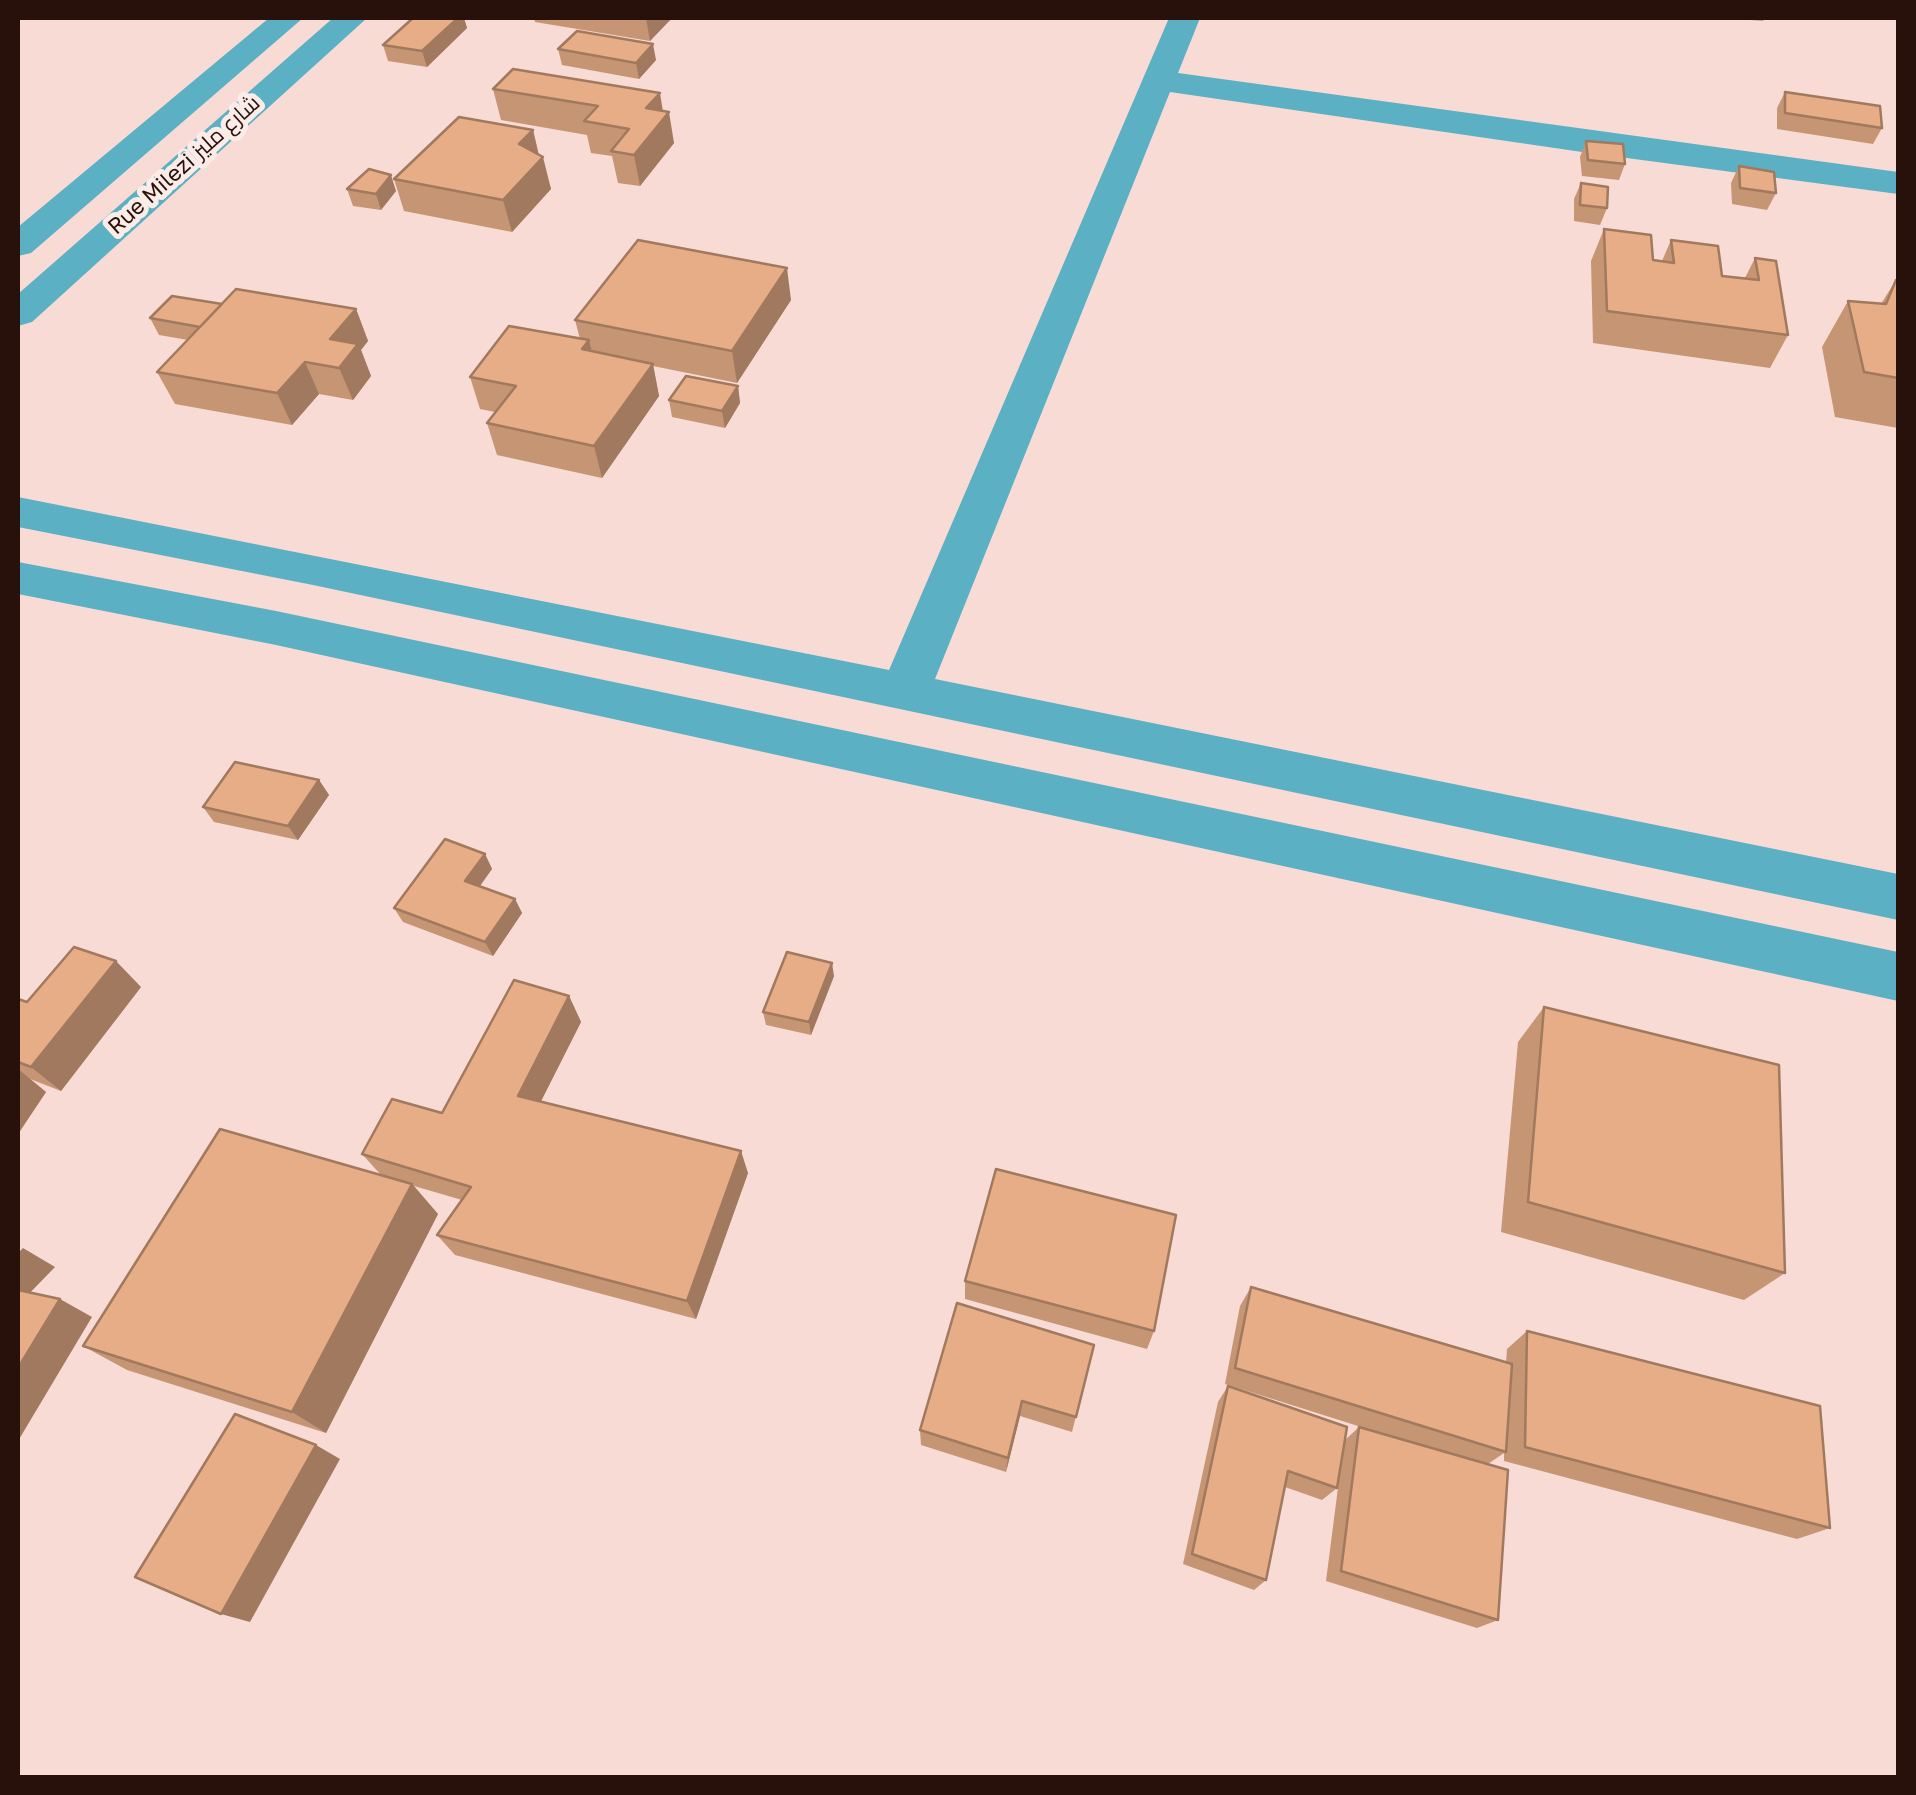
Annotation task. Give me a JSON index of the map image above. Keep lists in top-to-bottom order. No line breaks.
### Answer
{"streets":{"street":["Rue Milezi شارع مليز"]}}
